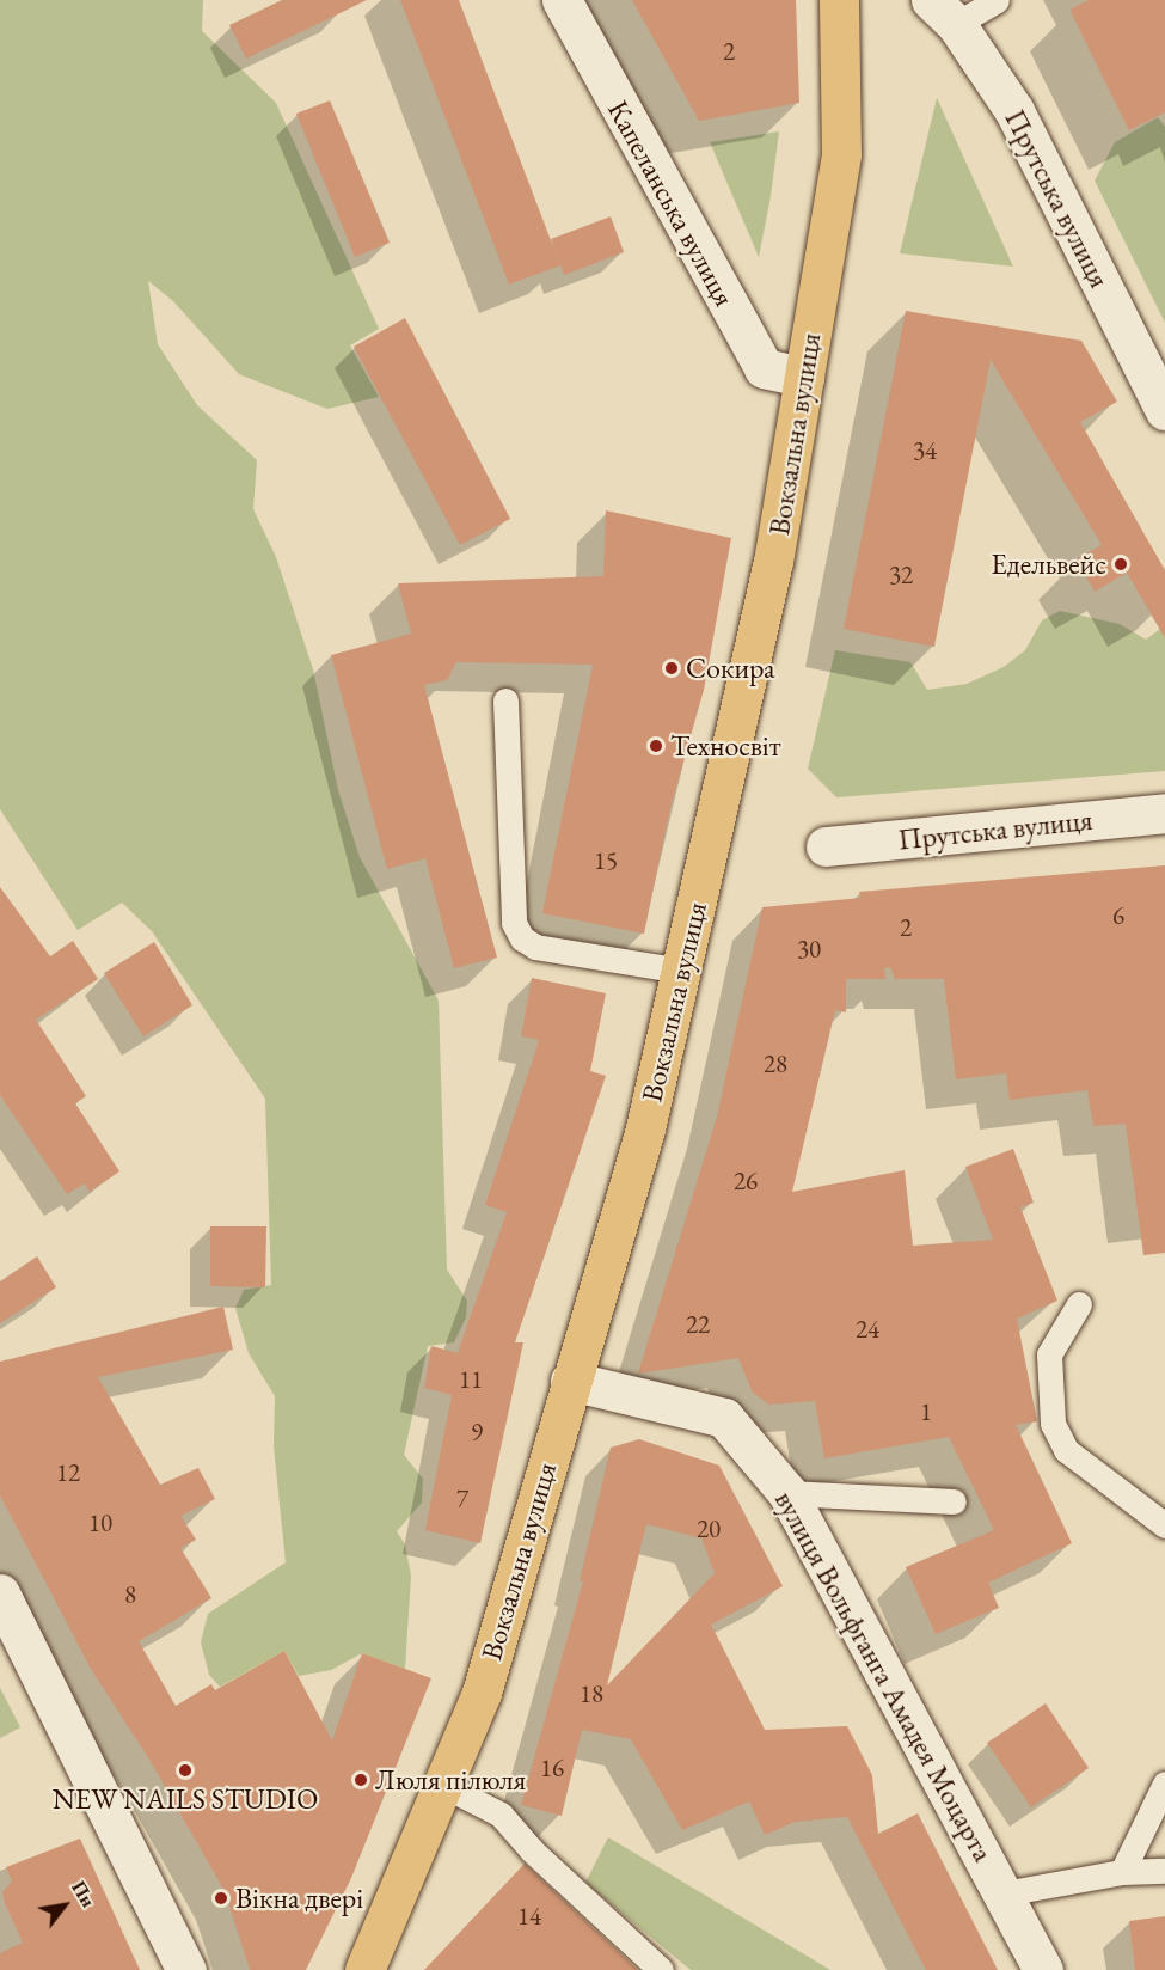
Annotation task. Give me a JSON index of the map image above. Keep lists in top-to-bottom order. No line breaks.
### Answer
{"streets":{"main road":["Вокзальна вулиця"],"street":["Прутська вулиця","Капеланська вулиця","вулиця Вольфганга Амадея Моцарта"]},"crossings":[["Капеланська вулиця","Вокзальна вулиця"],["Вокзальна вулиця","вулиця Вольфганга Амадея Моцарта"]],"places":["Едельвейс","Сокира","Техносвіт","NEW NAILS STUDIO","Люля пілюля","Вікна двері"],"house_numbers":["2","34","32","15","6","2","30","28","26","22","24","11","1","9","12","7","10","20","8","18","16","14"],"north":"top right"}
